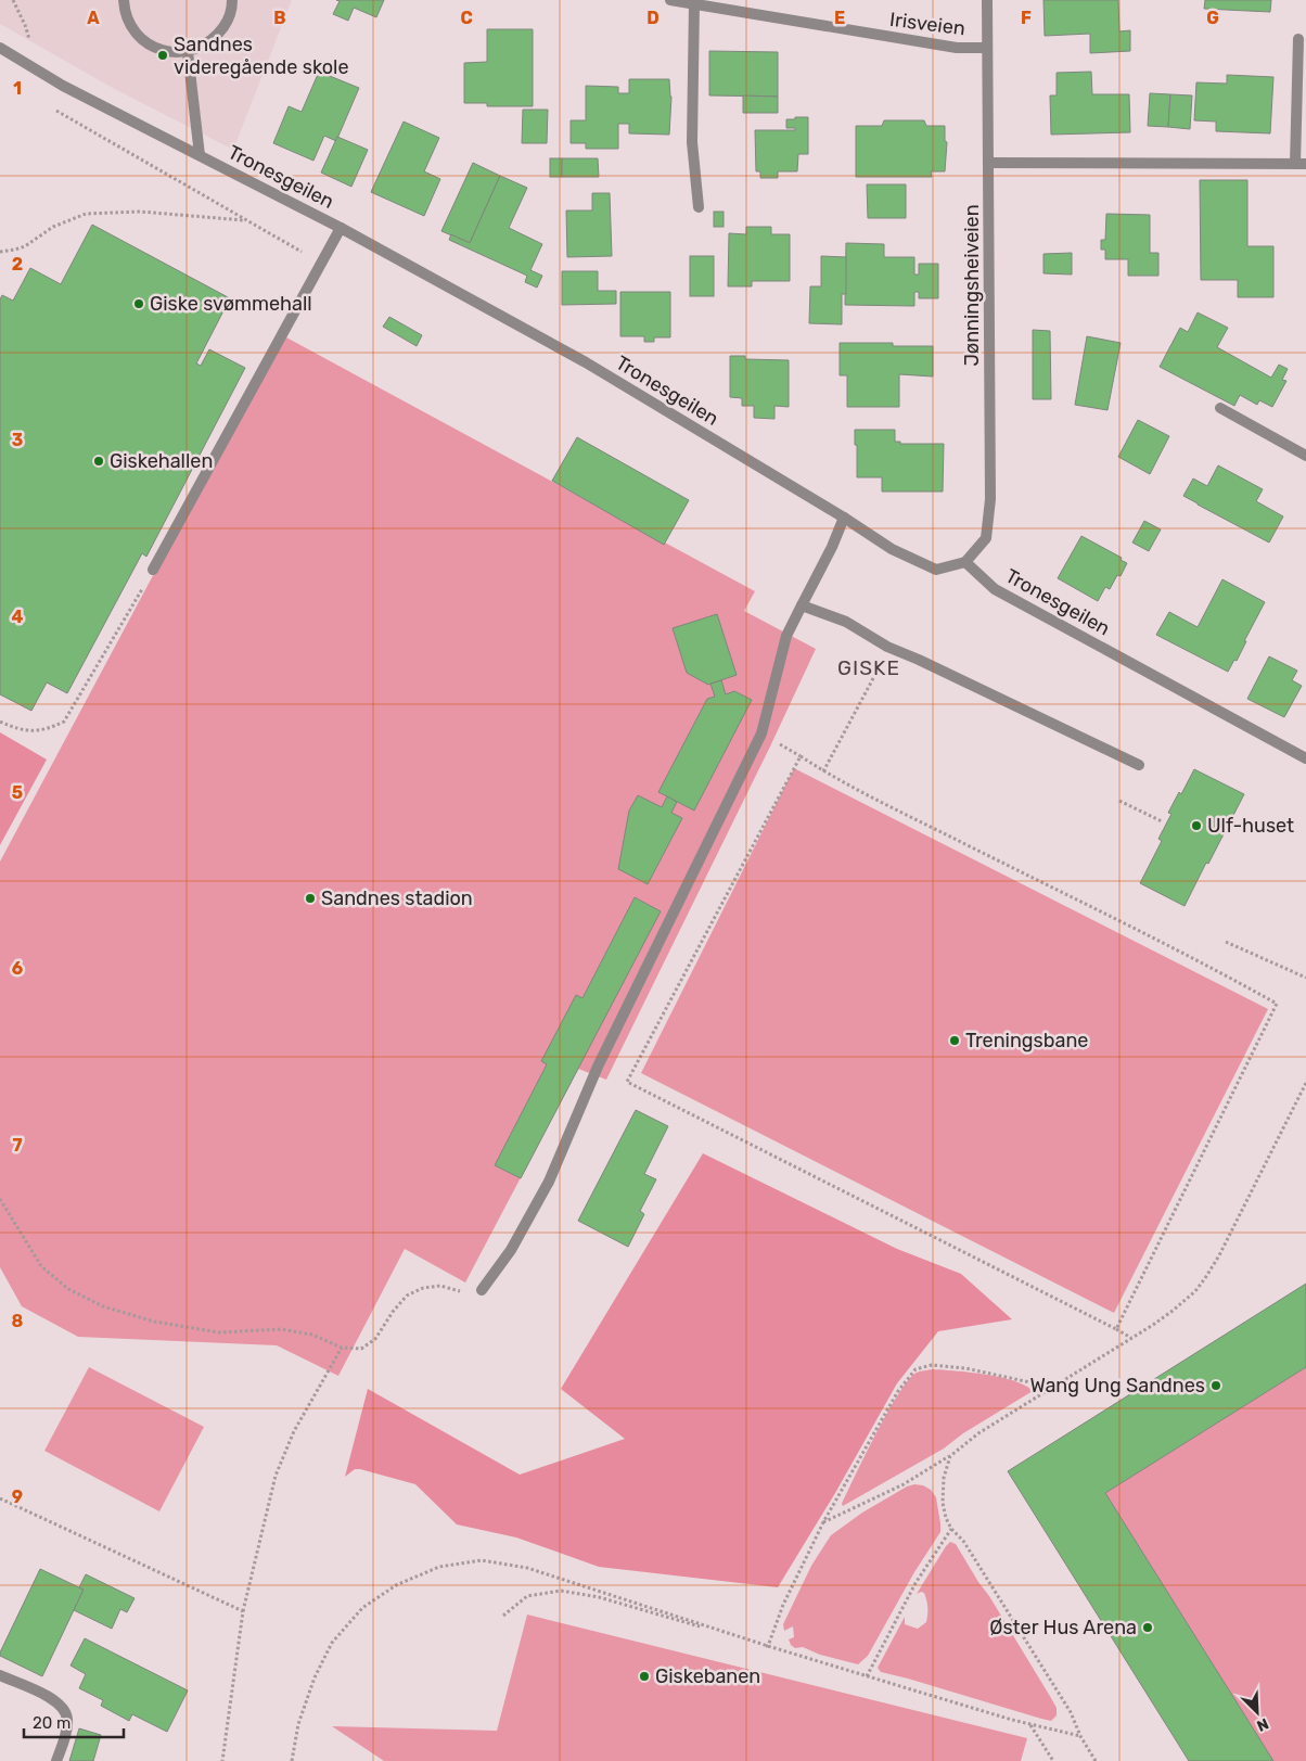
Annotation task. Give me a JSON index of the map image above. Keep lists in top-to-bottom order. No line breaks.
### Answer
{"streets":{"street":["Irisveien","Tronesgeilen","Jønningsheiveien"]},"crossings":[["Irisveien","Jønningsheiveien"],["Tronesgeilen","Jønningsheiveien"]],"districts":["GISKE"],"places":["Sandnes videregående skole","Giske svømmehall","Giskehallen","Ulf-huset","Sandnes stadion","Treningsbane","Wang Ung Sandnes","Øster Hus Arena","Giskebanen"],"scale_bar":"20 m","north":"bottom right","grid":{"columns":["A","B","C","D","E","F","G"],"rows":["1","2","3","4","5","6","7","8","9"]}}
